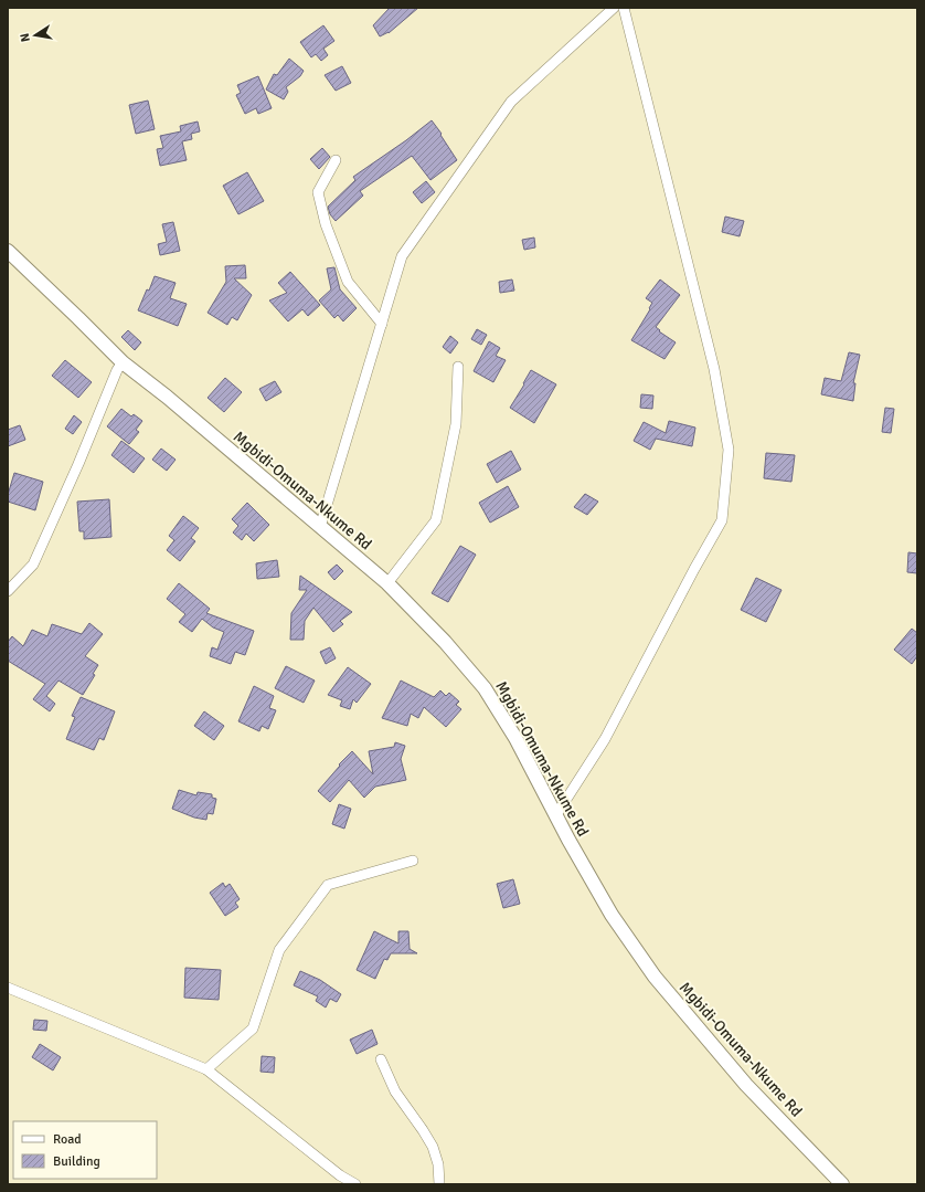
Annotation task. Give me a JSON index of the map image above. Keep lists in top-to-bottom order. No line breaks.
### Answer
{"streets":{"street":["Mgbidi-Omuma-Nkume Rd"]},"legend":["Road","Building"],"north":"left"}
